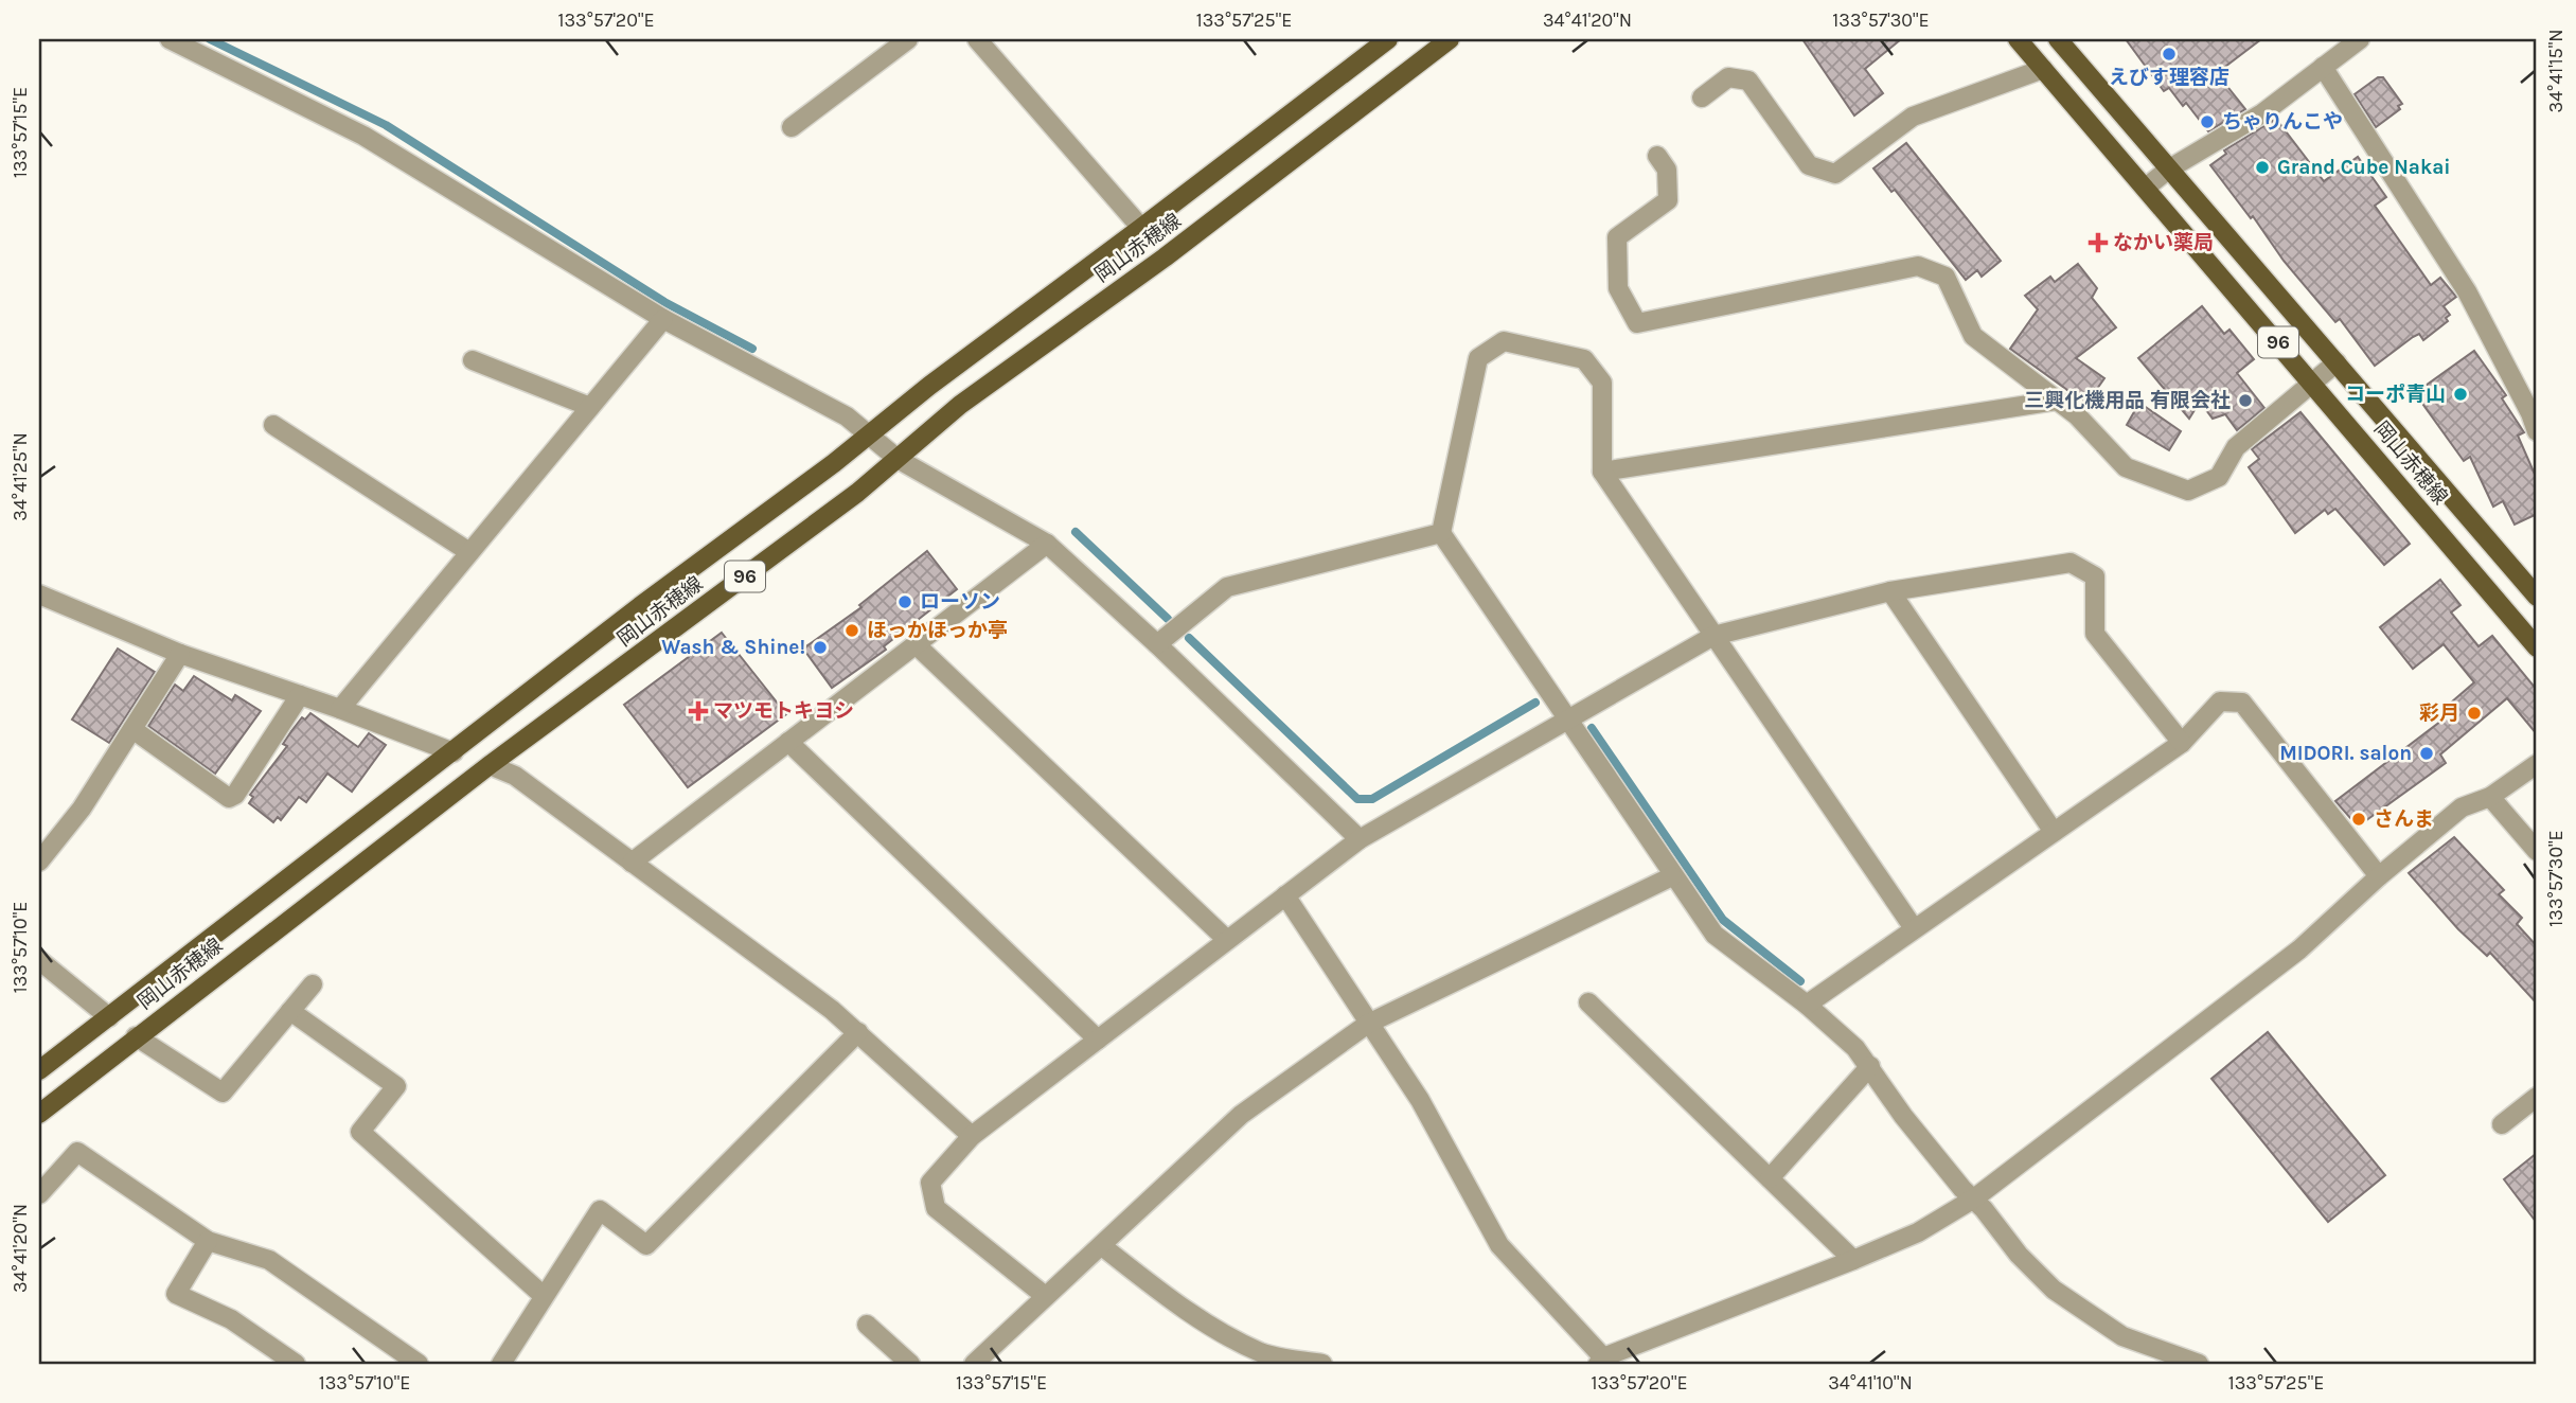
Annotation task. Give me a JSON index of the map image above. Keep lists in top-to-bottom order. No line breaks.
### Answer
{"streets":{"main road":["岡山赤穂線","96"]},"places":{"other":["えびす理容店","ちゃりんこや","Grand Cube Nakai","コーポ青山","三興化機用品 有限会社","ローソン","ほっかほっか亭","Wash & Shine!","彩月","MIDORI. salon","さんま"],"health":["なかい薬局","マツモトキヨシ"]},"coordinates":["133°57'20\"E","133°57'25\"E","34°41'20\"N","133°57'30\"E","34°41'15\"N","133°57'15\"E","34°41'25\"N","133°57'10\"E","34°41'10\"N"]}
